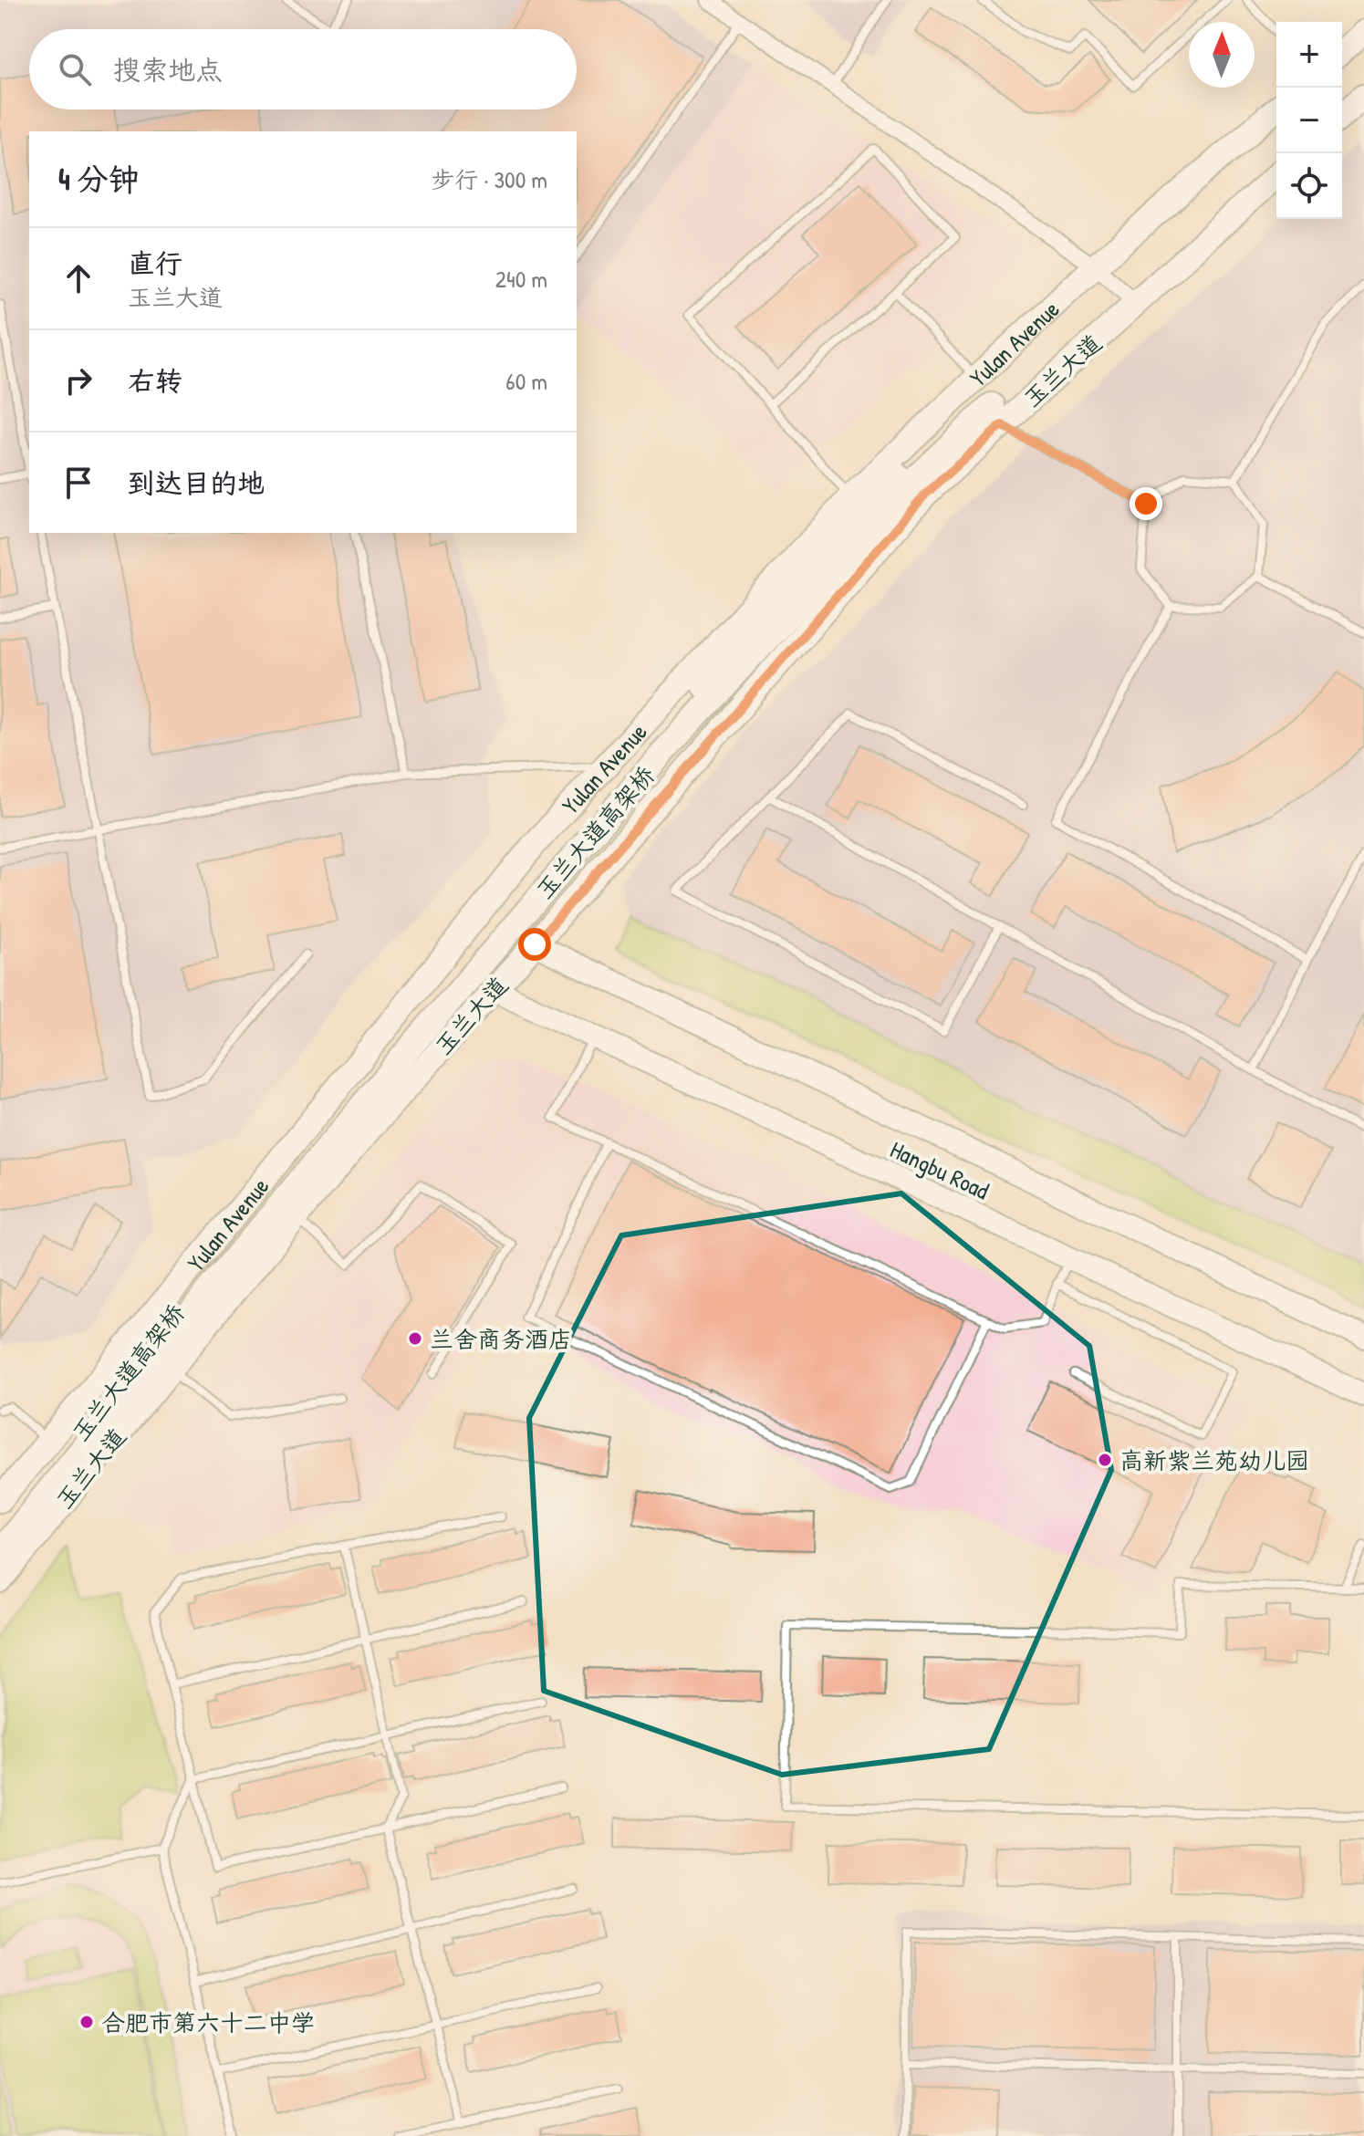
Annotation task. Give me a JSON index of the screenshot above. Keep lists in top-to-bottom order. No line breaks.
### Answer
{"streets":{"main road":["Yulan Avenue","玉兰大道","玉兰大道高架桥","Hangbu Road"]},"crossings":[["Yulan Avenue","玉兰大道"],["Yulan Avenue","玉兰大道高架桥"],["玉兰大道","玉兰大道高架桥"],["玉兰大道","Hangbu Road"]],"places":["兰舍商务酒店","高新紫兰苑幼儿园","合肥市第六十二中学"],"north":"top","page":{"map_buttons":["+","−"],"search":"搜索地点","heading":["4 分钟","步行 · 300 m"],"list":[["直行","玉兰大道","240 m"],["右转","60 m"],"到达目的地"]}}
